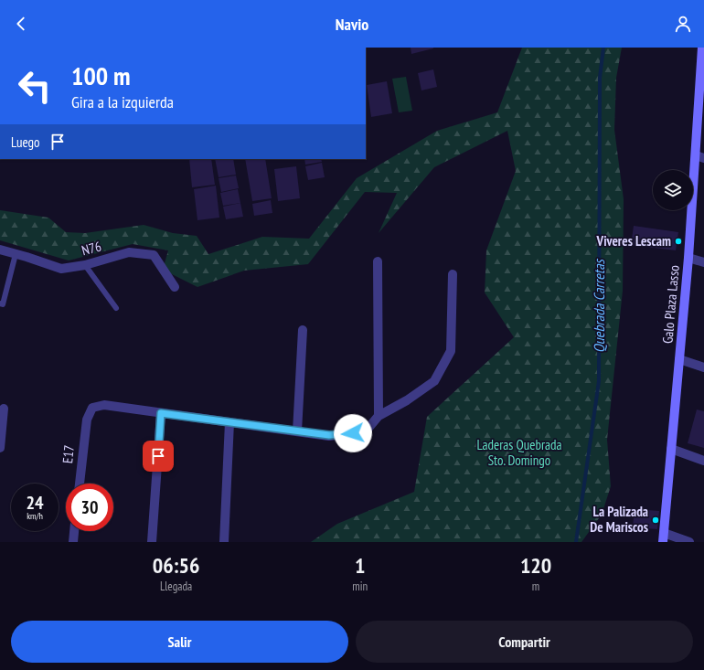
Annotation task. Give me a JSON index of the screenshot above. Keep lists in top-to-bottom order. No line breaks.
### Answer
{"streets":{"street":["N76","Galo Plaza Lasso","E17"]},"water":["Quebrada Carretas"],"parks":["Laderas Quebrada Sto. Domingo"],"places":["Viveres Lescam","La Palizada De Mariscos"],"page":{"header":"Navio","turn":["100 m","Gira a la izquierda"],"then":"Luego","speed":"24 km/h","limit":"30","eta":["06:56","Llegada","1","min","120","m"],"buttons":["Salir","Compartir"]}}
